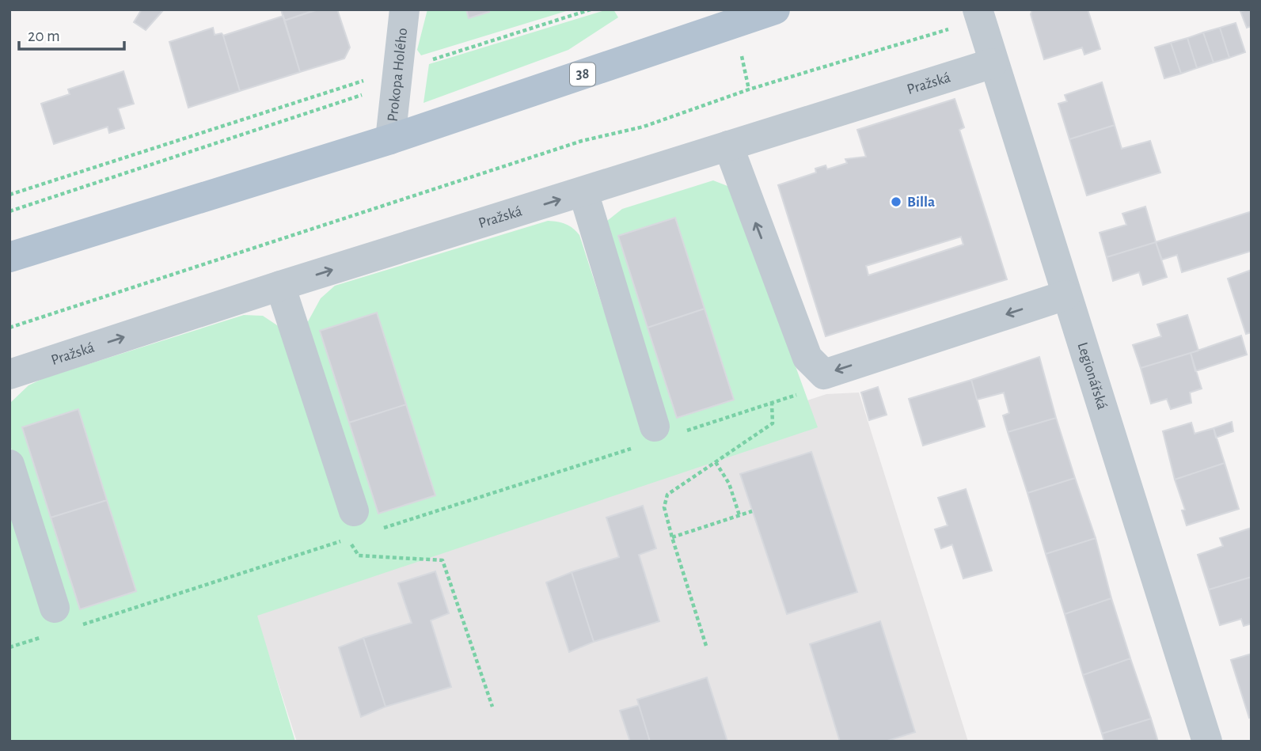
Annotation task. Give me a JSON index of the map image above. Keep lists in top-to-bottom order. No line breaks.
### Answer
{"streets":{"main road":["38"],"street":["Prokopa Holého","Pražská","Legionářská"]},"crossings":[["Prokopa Holého","38"],["Pražská","Legionářská"]],"one_way":["Pražská"],"places":["Billa"],"scale_bar":"20 m"}
